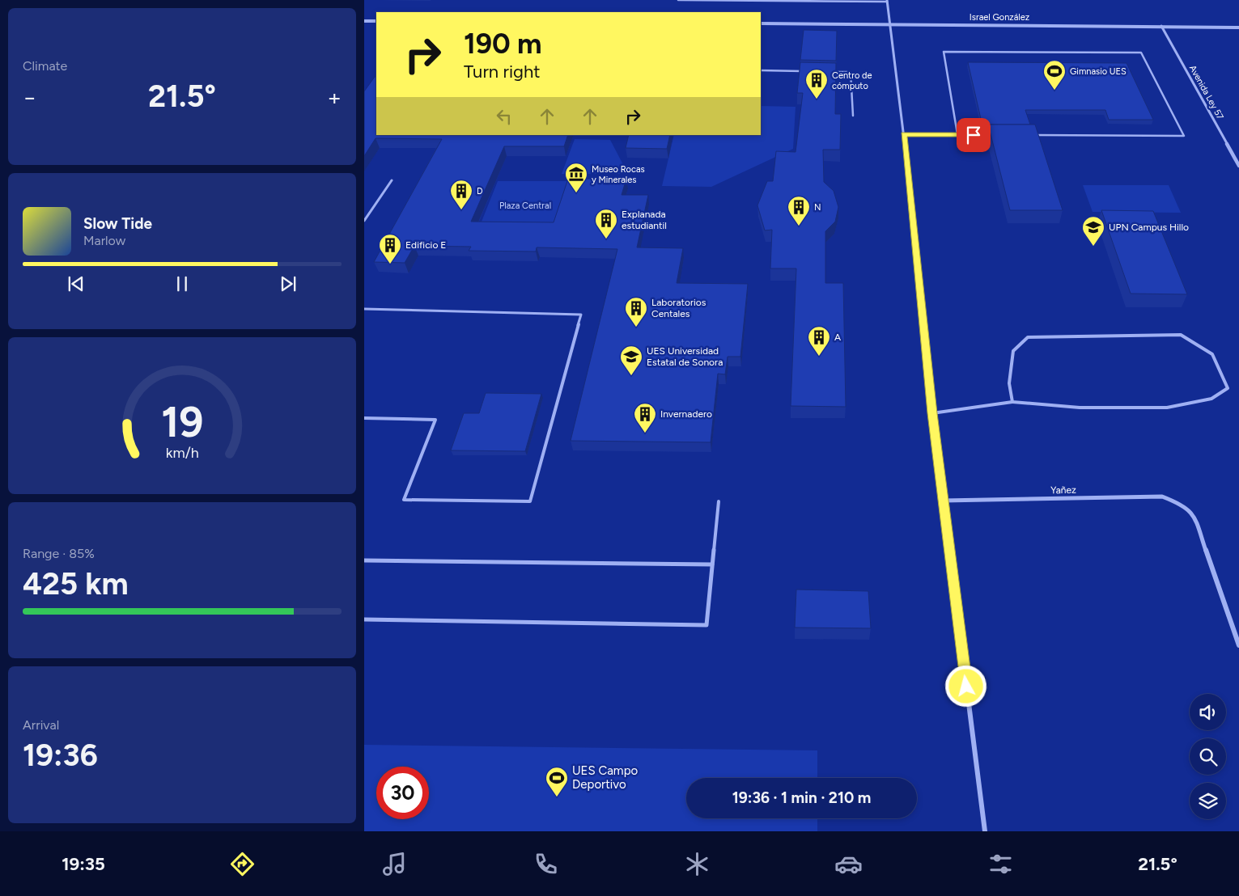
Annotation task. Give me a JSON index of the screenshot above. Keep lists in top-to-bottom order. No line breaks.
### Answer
{"streets":{"street":["Israel González","Avenida Ley 57","Yañez"]},"crossings":[["Israel González","Avenida Ley 57"]],"parks":["Plaza Central"],"places":{"sports":["Gimnasio UES","UES Campo Deportivo"],"building":["Centro de cómputo","D","N","Explanada estudiantil","Edificio E","Laboratorios Centales","A","Invernadero"],"museum":["Museo Rocas y Minerales"],"school or university":["UPN Campus Hillo","UES Universidad Estatal de Sonora"]},"page":{"tile":["Climate",["Range · 85%","425 km"],["Arrival","19:36"]],"turn":["190 m","Turn right"],"heat":["−","21.5°","+"],"song":["Slow Tide","Marlow"],"limit":"30","trip":"19:36 · 1 min · 210 m","tabs":["19:35","21.5°"],"gauge":["19","km/h"]}}
